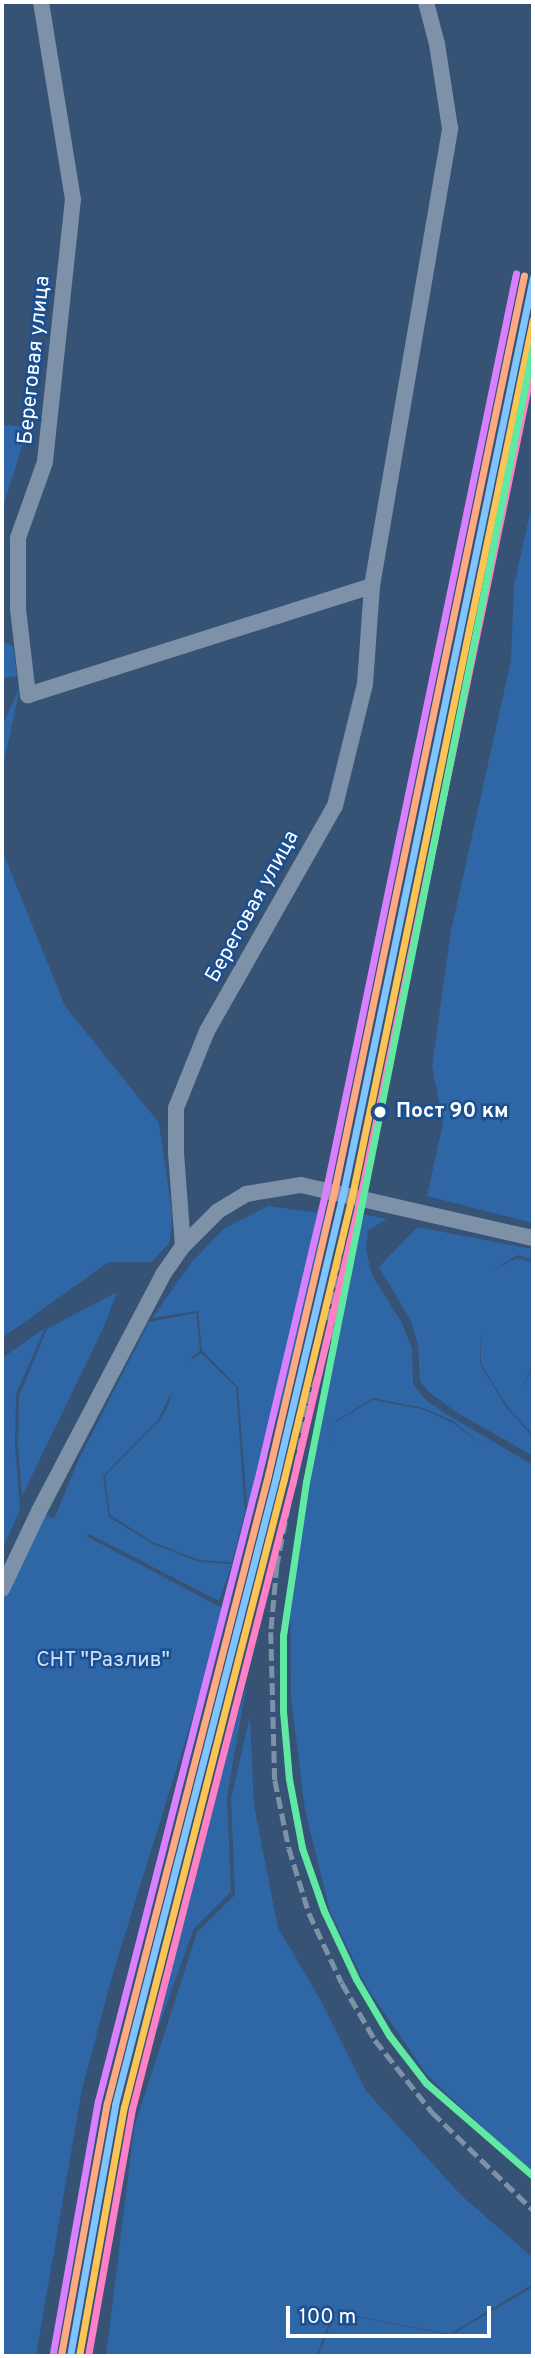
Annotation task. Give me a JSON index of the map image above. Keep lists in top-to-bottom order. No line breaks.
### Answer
{"streets":{"street":["Береговая улица"]},"parks":["СНТ \"Разлив\""],"places":["Пост 90 км"],"scale_bar":"100 m"}
